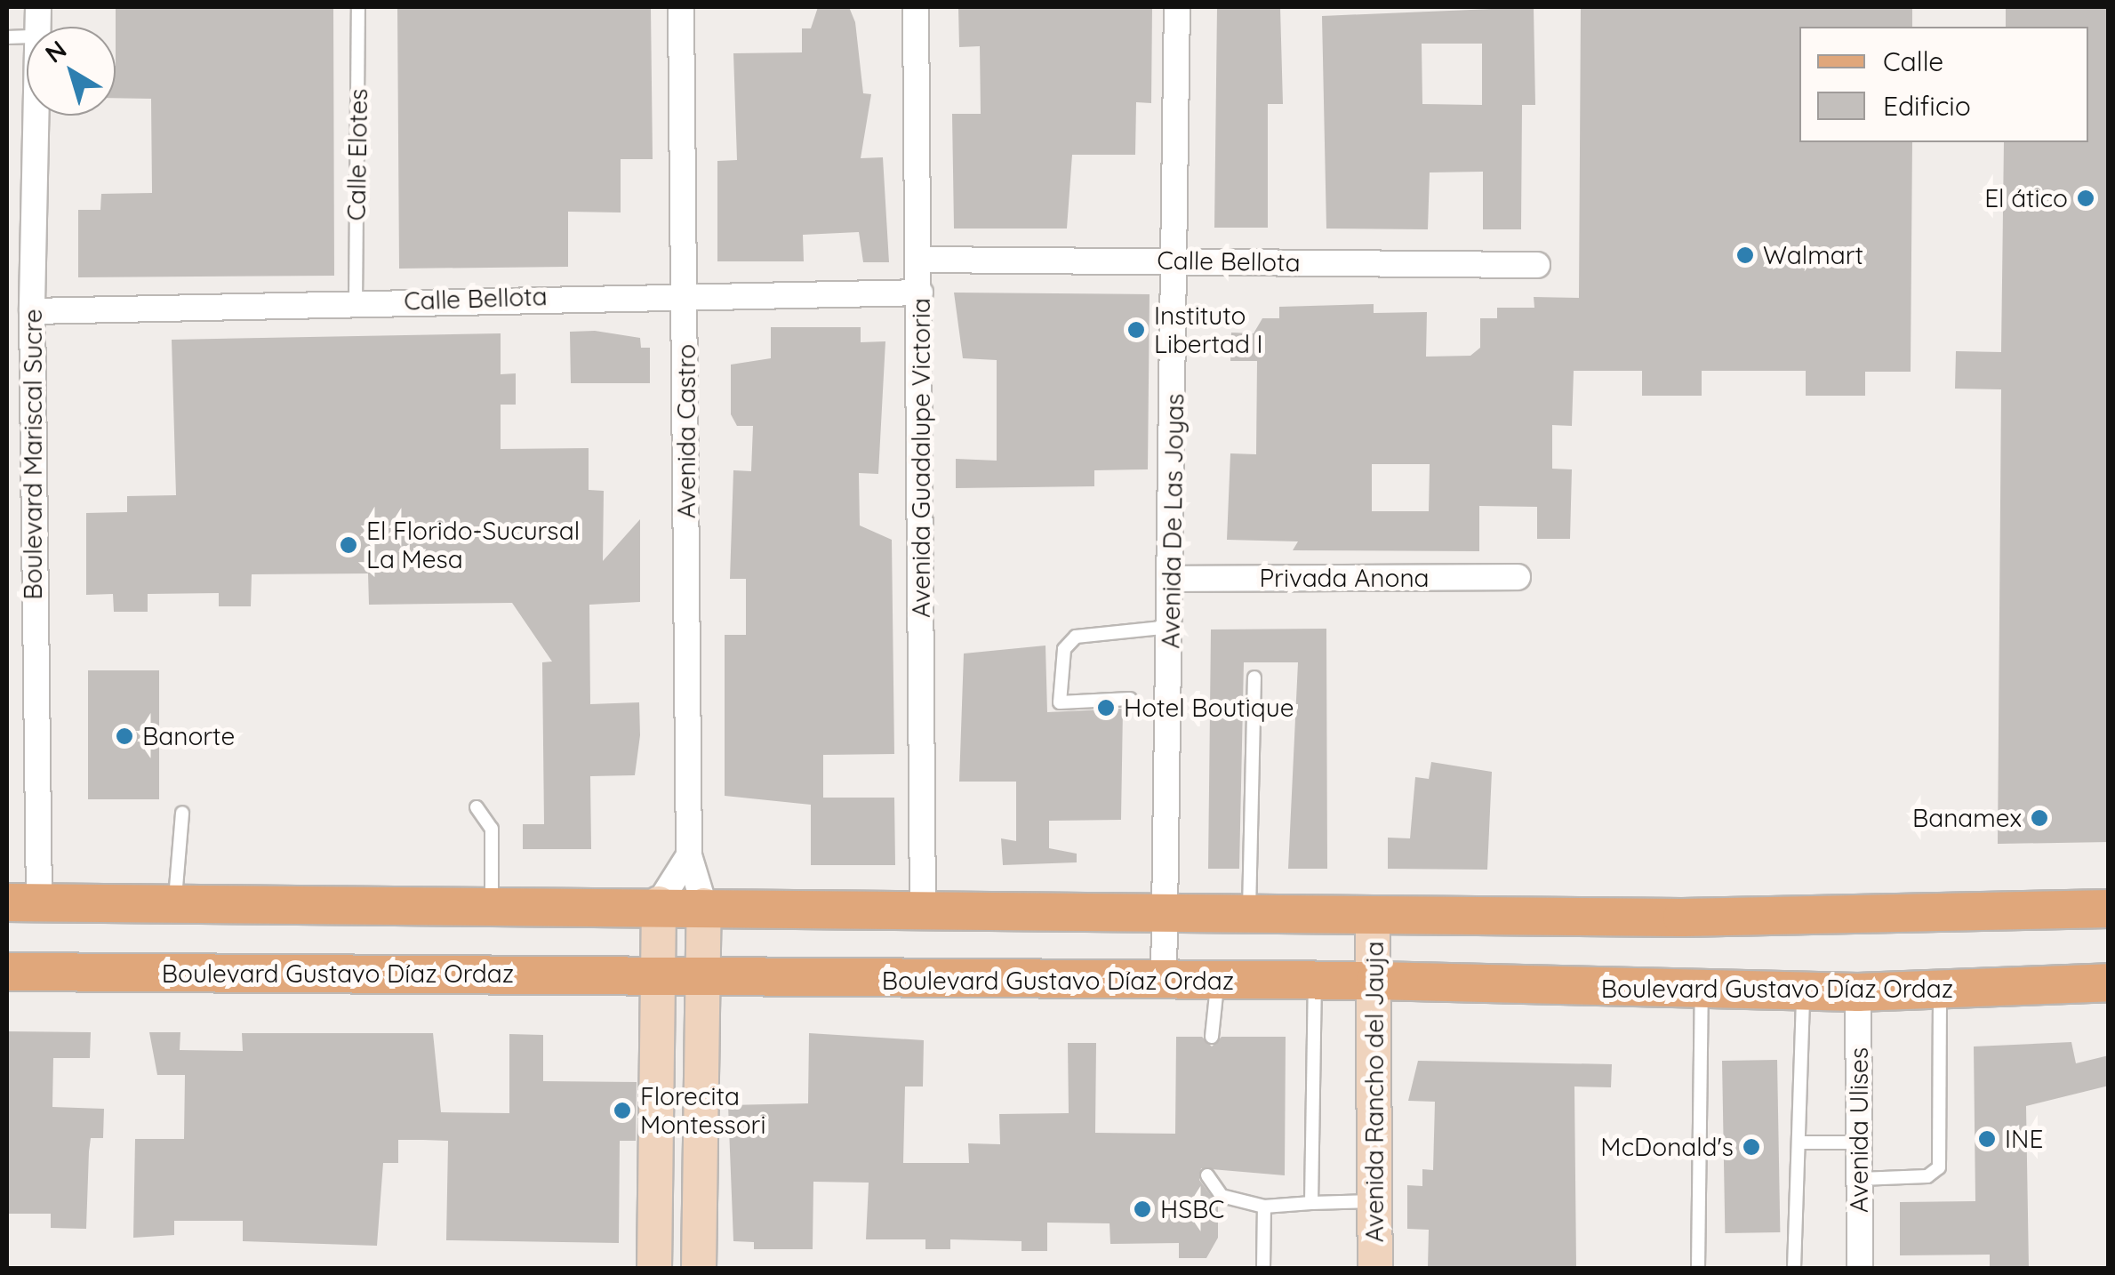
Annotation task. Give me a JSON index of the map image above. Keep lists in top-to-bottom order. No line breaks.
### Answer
{"streets":{"main road":["Boulevard Gustavo Díaz Ordaz","Avenida Rancho del Jauja"],"street":["Calle Bellota","Avenida Castro","Boulevard Mariscal Sucre","Avenida Guadalupe Victoria","Avenida De Las Joyas","Privada Anona","Avenida Ulises"],"lane":["Calle Elotes"]},"crossings":[["Calle Elotes","Calle Bellota"],["Calle Bellota","Avenida Castro"],["Calle Bellota","Boulevard Mariscal Sucre"],["Calle Bellota","Avenida Guadalupe Victoria"],["Calle Bellota","Avenida De Las Joyas"],["Avenida De Las Joyas","Privada Anona"],["Avenida De Las Joyas","Boulevard Gustavo Díaz Ordaz"],["Boulevard Gustavo Díaz Ordaz","Avenida Rancho del Jauja"],["Boulevard Gustavo Díaz Ordaz","Avenida Ulises"]],"places":["El ático","Walmart","Instituto Libertad I","El Florido-Sucursal La Mesa","Hotel Boutique","Banorte","Banamex","Florecita Montessori","INE","McDonald's","HSBC"],"legend":["Calle","Edificio"],"north":"top left"}
